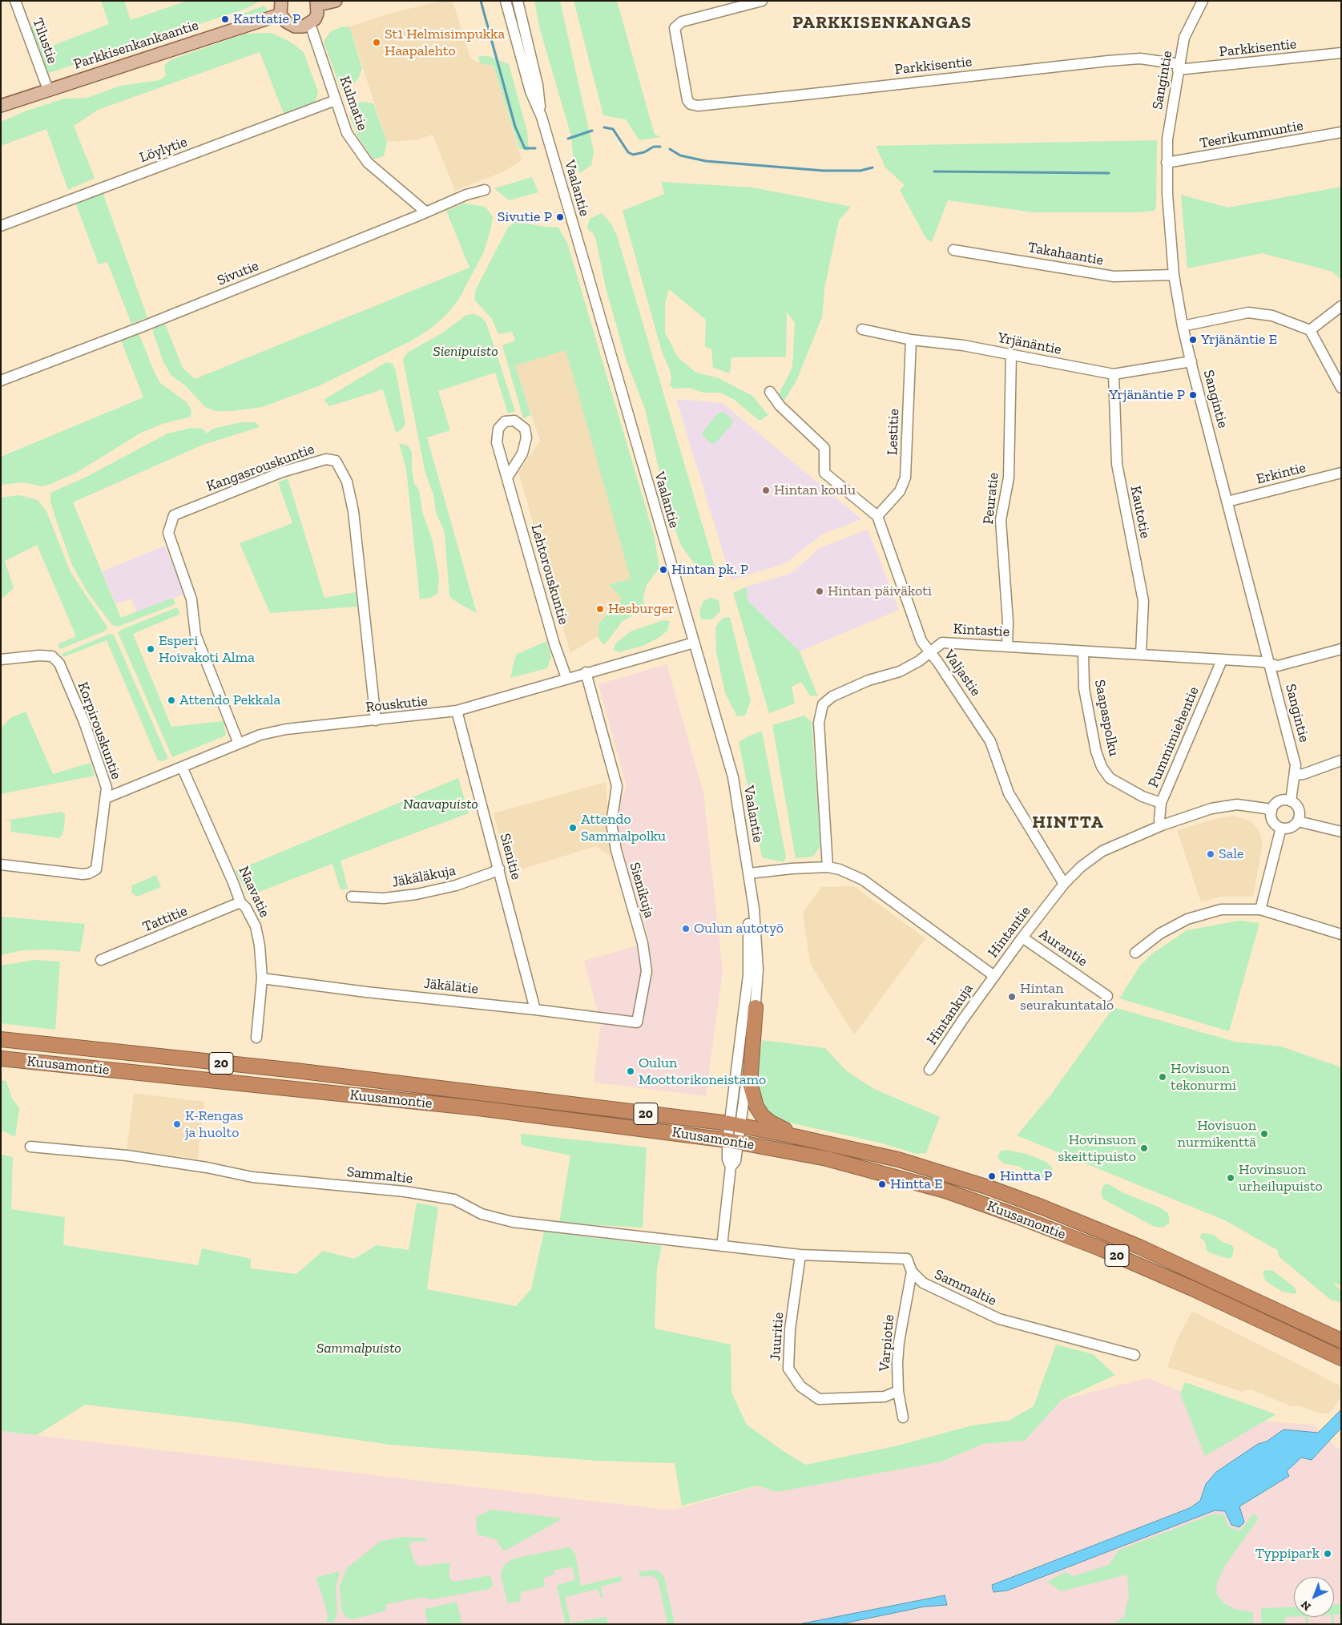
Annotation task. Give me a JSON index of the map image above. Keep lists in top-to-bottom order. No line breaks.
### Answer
{"streets":{"highway":["20","Kuusamontie"],"main road":["Parkkisenkankaantie"],"street":["Tilustie","Parkkisentie","Sangintie","Kulmatie","Teerikummuntie","Löylytie","Vaalantie","Takahaantie","Sivutie","Yrjänäntie","Lestitie","Kangasrouskuntie","Erkintie","Peuratie","Kautotie","Lehtorouskuntie","Kintastie","Valjastie","Rouskutie","Saapaspolku","Korpirouskuntie","Pummimiehentie","Sienitie","Jäkäläkuja","Sienikuja","Naavatie","Tattitie","Hintantie","Aurantie","Jäkälätie","Hintankuja","Sammaltie","Juuritie","Varpiotie"]},"crossings":[["Tilustie","Parkkisenkankaantie"],["Parkkisentie","Sangintie"],["Sangintie","Teerikummuntie"],["Sangintie","Takahaantie"],["Sangintie","Yrjänäntie"],["Sangintie","Erkintie"],["Sangintie","Kintastie"],["Sangintie","Hintantie"],["Kulmatie","Löylytie"],["Kulmatie","Sivutie"],["Vaalantie","Rouskutie"],["Vaalantie","Hintantie"],["Vaalantie","Kuusamontie"],["Yrjänäntie","Lestitie"],["Yrjänäntie","Peuratie"],["Yrjänäntie","Kautotie"],["Lestitie","Valjastie"],["Kangasrouskuntie","Rouskutie"],["Peuratie","Kintastie"],["Kautotie","Kintastie"],["Lehtorouskuntie","Rouskutie"],["Kintastie","Valjastie"],["Kintastie","Saapaspolku"],["Kintastie","Pummimiehentie"],["Kintastie","Hintantie"],["Valjastie","Hintantie"],["Rouskutie","Korpirouskuntie"],["Rouskutie","Sienitie"],["Rouskutie","Sienikuja"],["Rouskutie","Naavatie"],["Saapaspolku","Pummimiehentie"],["Pummimiehentie","Hintantie"],["Sienitie","Jäkäläkuja"],["Sienitie","Jäkälätie"],["Sienikuja","Jäkälätie"],["Naavatie","Tattitie"],["Naavatie","Jäkälätie"],["Hintantie","Aurantie"],["Hintantie","Hintankuja"],["Sammaltie","Juuritie"],["Sammaltie","Varpiotie"],["Juuritie","Varpiotie"]],"districts":["PARKKISENKANGAS","HINTTA"],"parks":["Sienipuisto","Naavapuisto","Sammalpuisto"],"places":["Karttatie P","St1 Helmisimpukka Haapalehto","Sivutie P","Yrjänäntie E","Yrjänäntie P","Hintan koulu","Hintan pk. P","Hintan päiväkoti","Hesburger","Esperi Hoivakoti Alma","Attendo Pekkala","Attendo Sammalpolku","Sale","Oulun autotyö","Hintan seurakuntatalo","Oulun Moottorikoneistamo","Hovisuon tekonurmi","K-Rengas ja huolto","Hovisuon nurmikenttä","Hovinsuon skeittipuisto","Hintta P","Hovinsuon urheilupuisto","Hintta E","Typpipark"],"north":"bottom left"}
